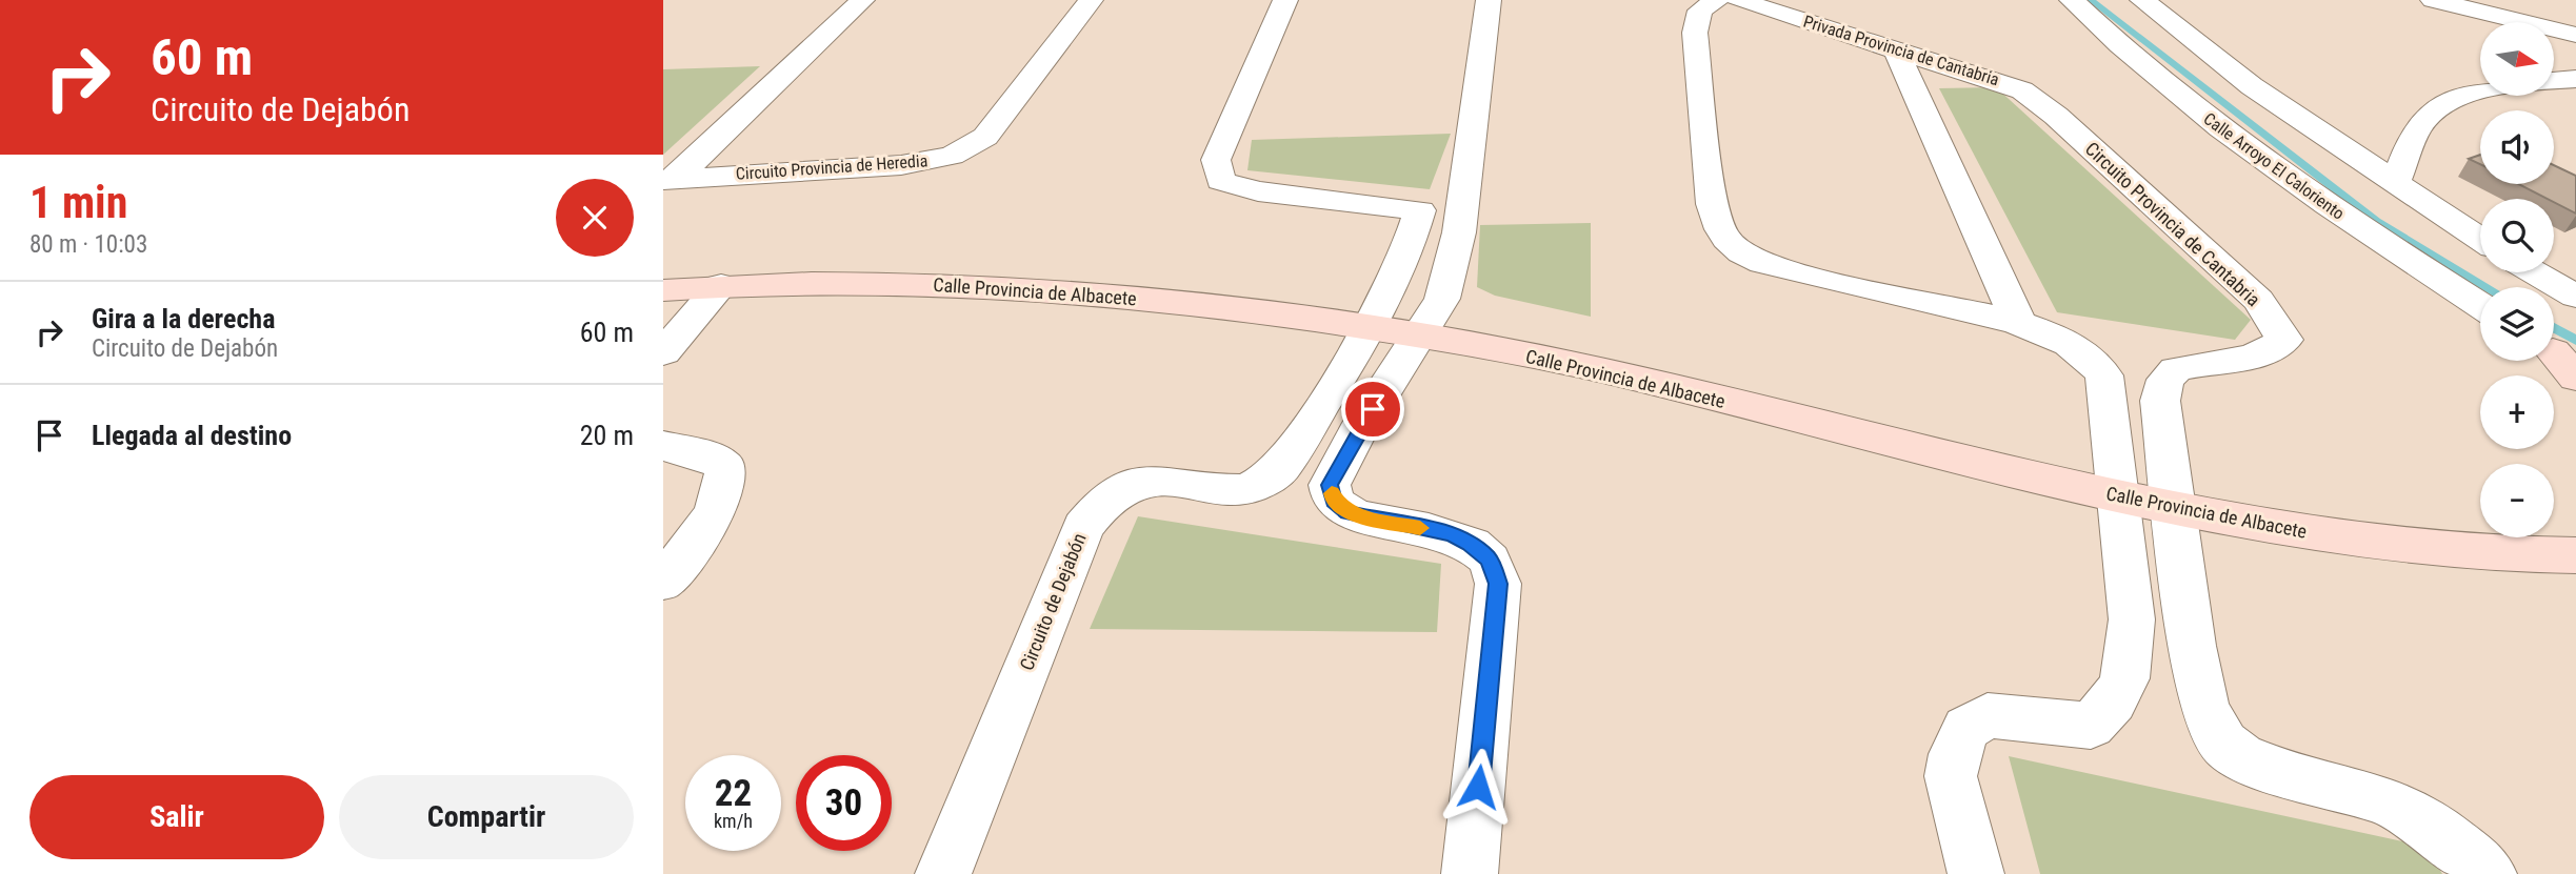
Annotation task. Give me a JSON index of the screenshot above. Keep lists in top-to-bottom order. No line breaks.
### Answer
{"streets":{"street":["Privada Provincia de Cantabria","Calle Arroyo El Caloriento","Circuito Provincia de Heredia","Circuito Provincia de Cantabria","Calle Provincia de Albacete","Circuito de Dejabón"]},"crossings":[["Privada Provincia de Cantabria","Circuito Provincia de Cantabria"],["Circuito Provincia de Cantabria","Calle Provincia de Albacete"],["Calle Provincia de Albacete","Circuito de Dejabón"]],"north":"right","page":{"turn":["60 m","Circuito de Dejabón"],"map_buttons":["+","−"],"heading":["1 min","80 m · 10:03"],"list":[{"name":"Gira a la derecha","note":"Circuito de Dejabón","value":"60 m"},{"name":"Llegada al destino","value":"20 m"}],"speed":"22 km/h","limit":"30","buttons":["Salir","Compartir"]}}
